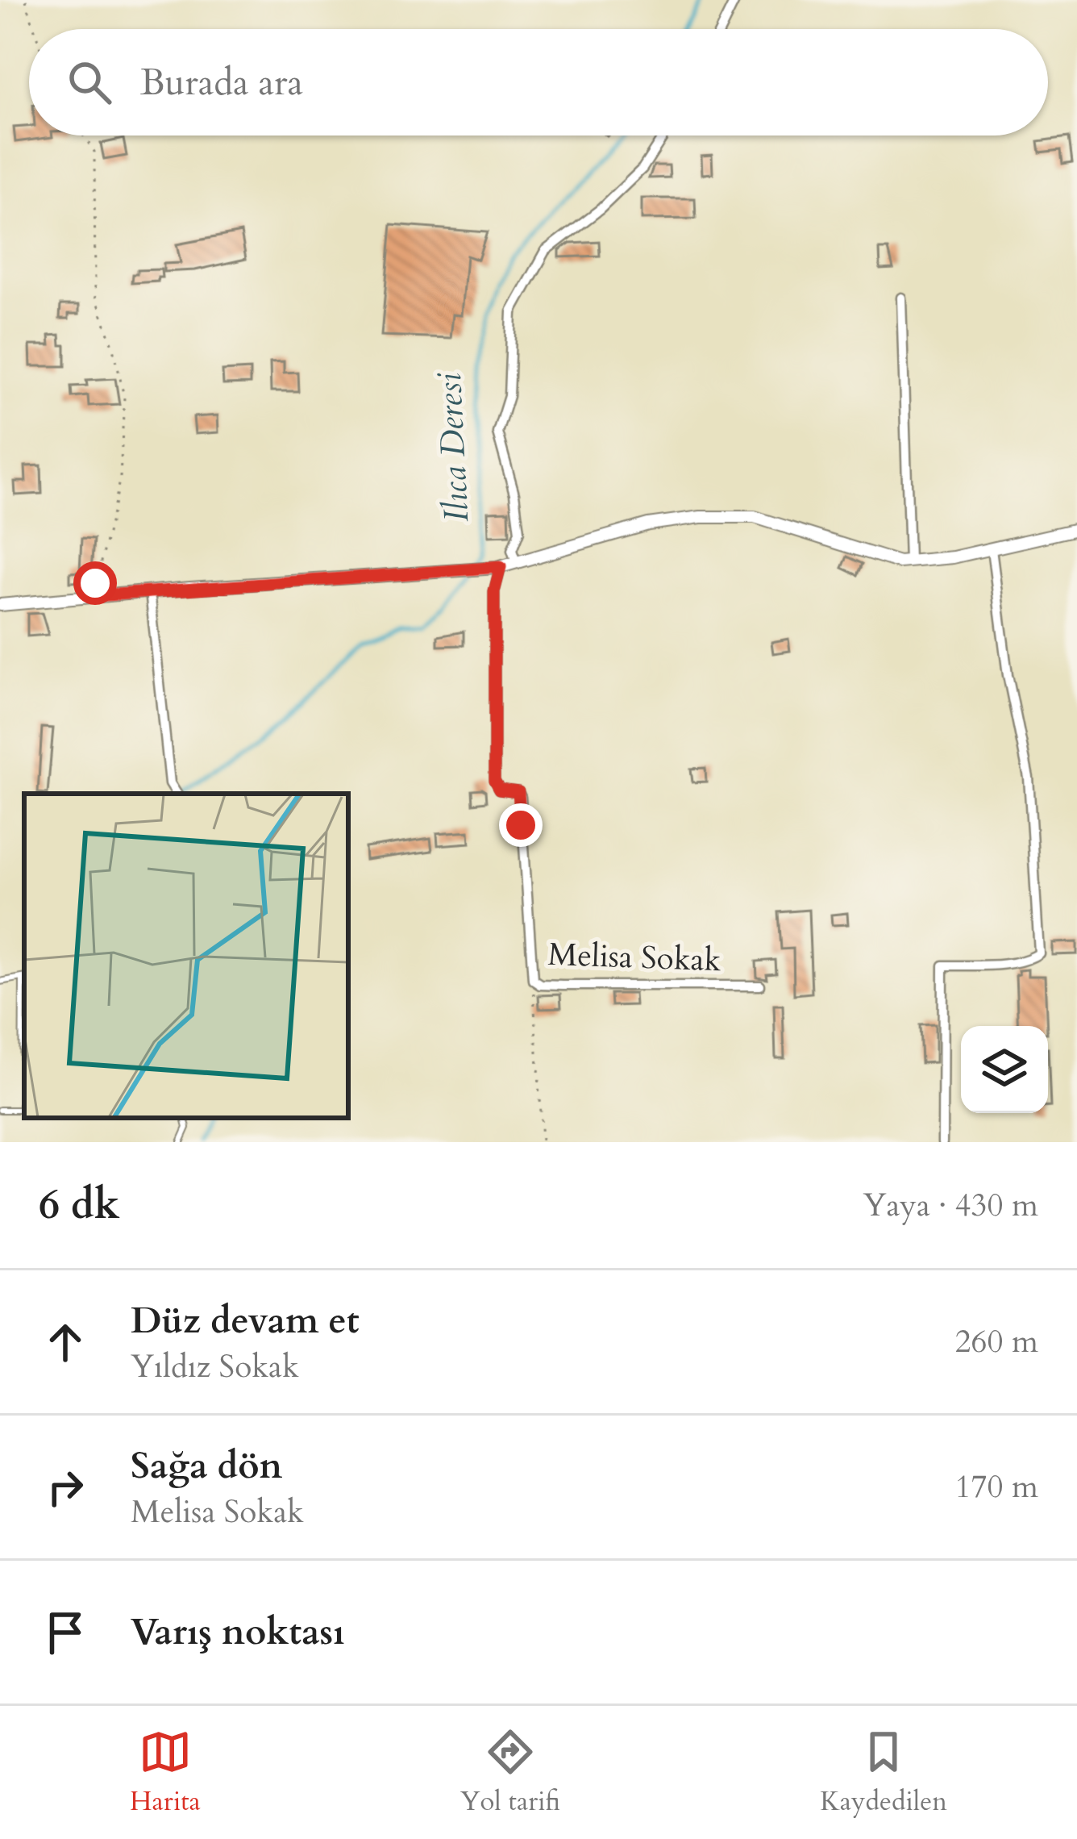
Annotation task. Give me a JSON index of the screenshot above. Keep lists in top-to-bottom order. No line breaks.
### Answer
{"streets":{"street":["Melisa Sokak"]},"water":["Ilıca Deresi"],"page":{"search":"Burada ara","heading":["6 dk","Yaya · 430 m"],"list":[["Düz devam et","Yıldız Sokak","260 m"],["Sağa dön","Melisa Sokak","170 m"],"Varış noktası"],"nav":["Harita","Yol tarifi","Kaydedilen"]}}
